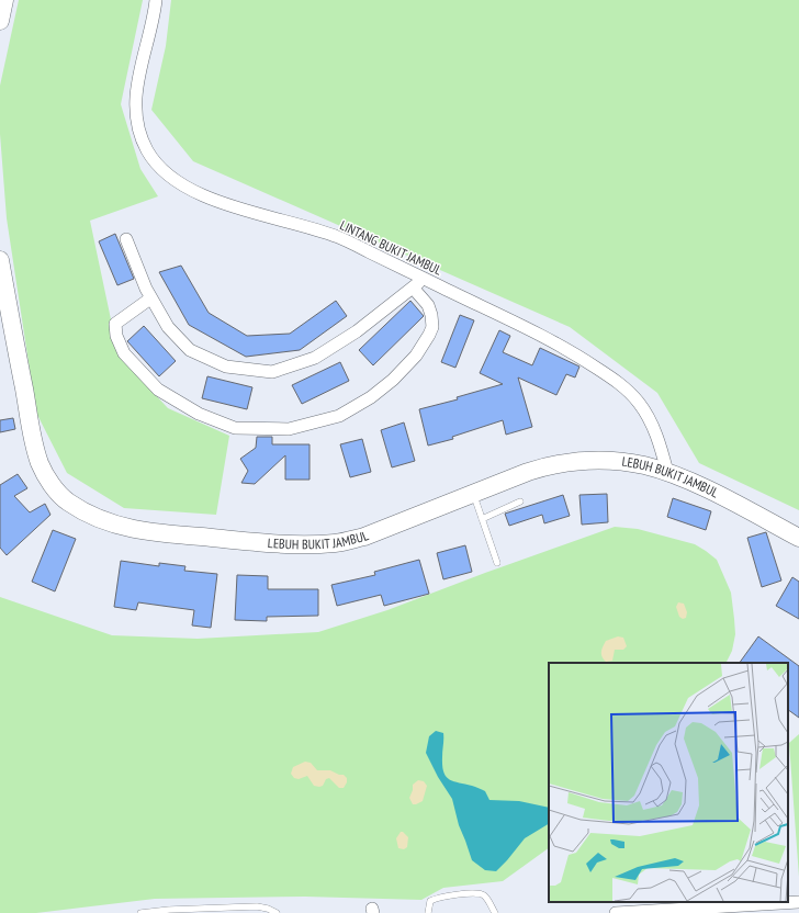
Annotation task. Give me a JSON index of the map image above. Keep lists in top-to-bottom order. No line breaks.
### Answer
{"streets":{"main road":["LEBUH BUKIT JAMBUL"],"street":["LINTANG BUKIT JAMBUL"]},"crossings":[["LINTANG BUKIT JAMBUL","LEBUH BUKIT JAMBUL"]]}
